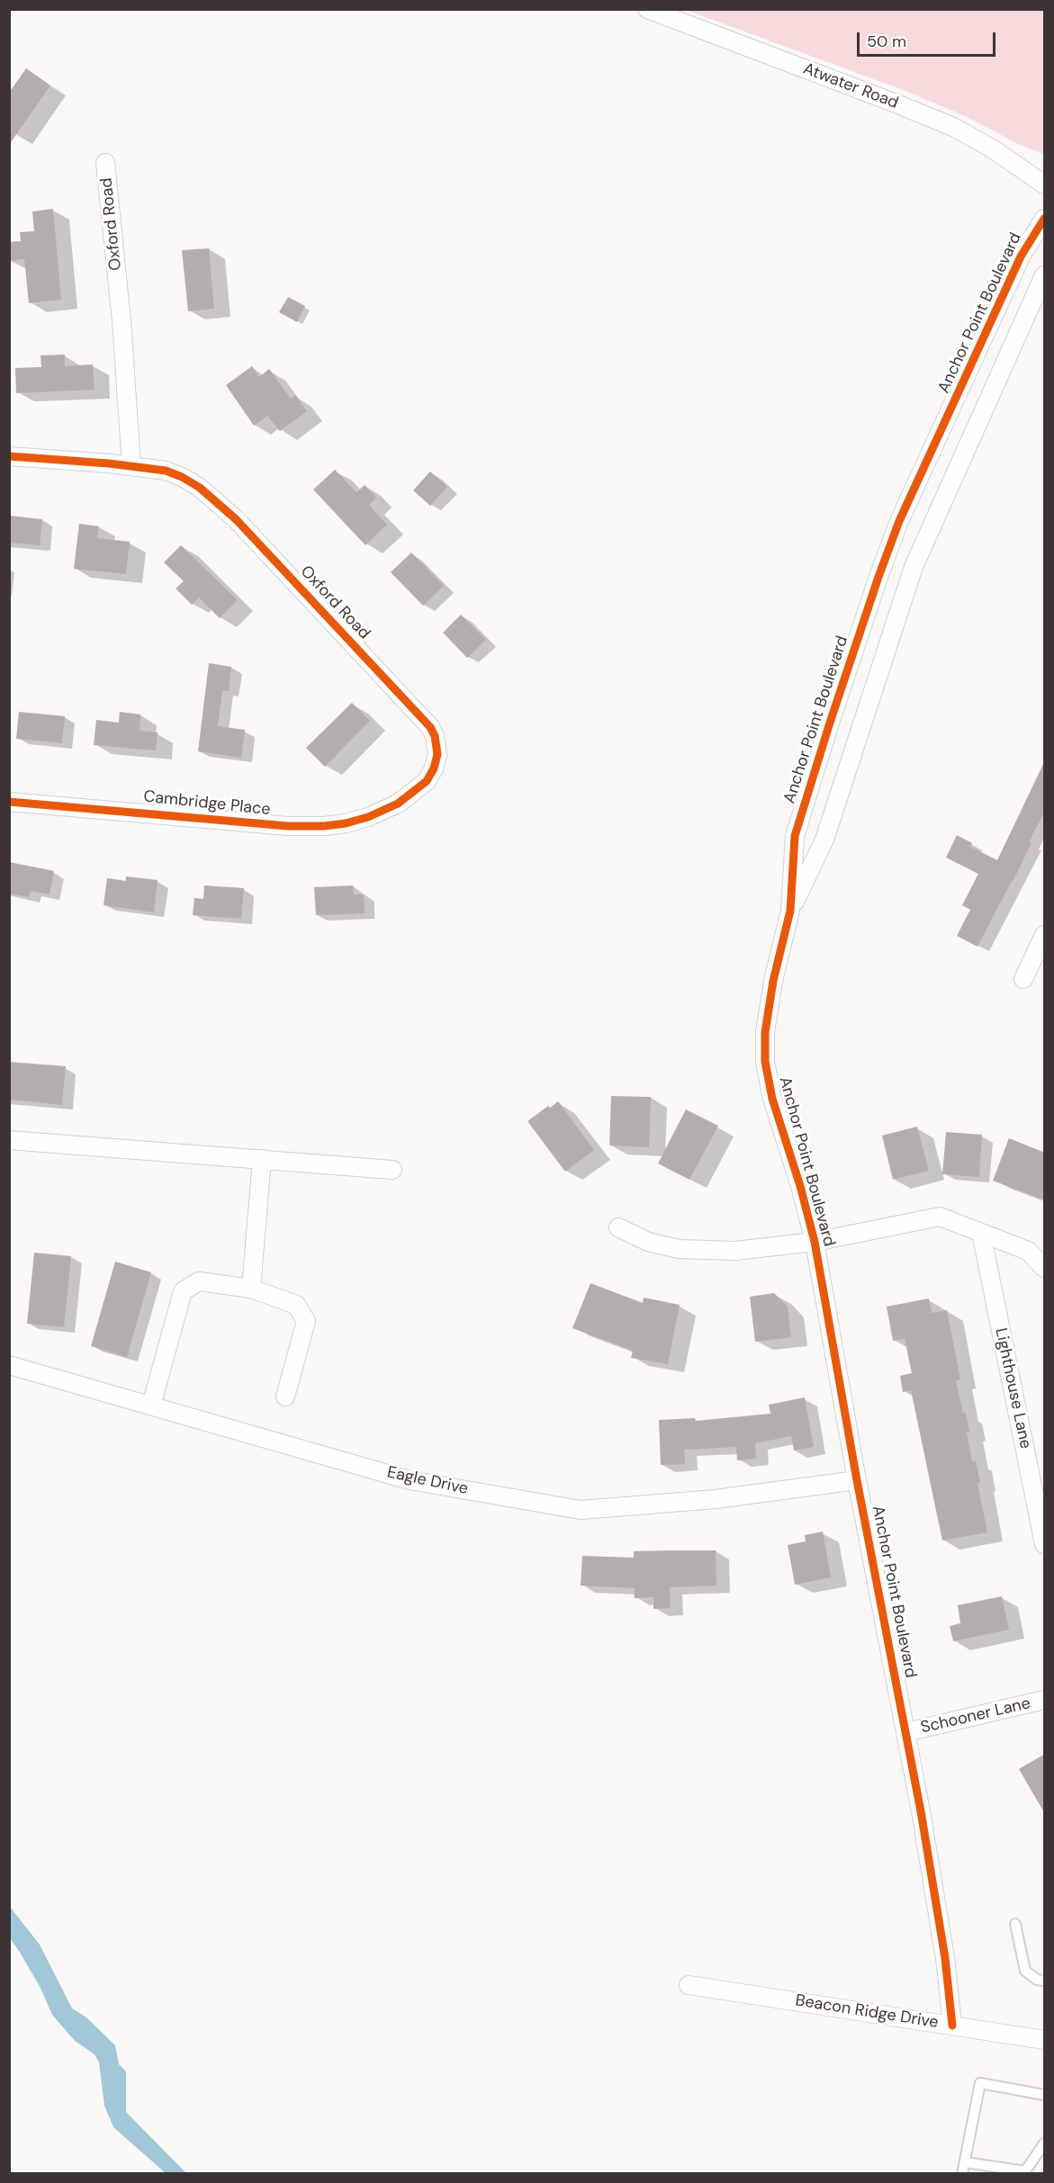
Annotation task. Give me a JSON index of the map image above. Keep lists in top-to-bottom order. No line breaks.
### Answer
{"streets":{"street":["Atwater Road","Oxford Road","Anchor Point Boulevard","Cambridge Place","Lighthouse Lane","Eagle Drive","Schooner Lane","Beacon Ridge Drive"]},"crossings":[["Oxford Road","Cambridge Place"],["Anchor Point Boulevard","Eagle Drive"],["Anchor Point Boulevard","Schooner Lane"],["Anchor Point Boulevard","Beacon Ridge Drive"]],"scale_bar":"50 m"}
